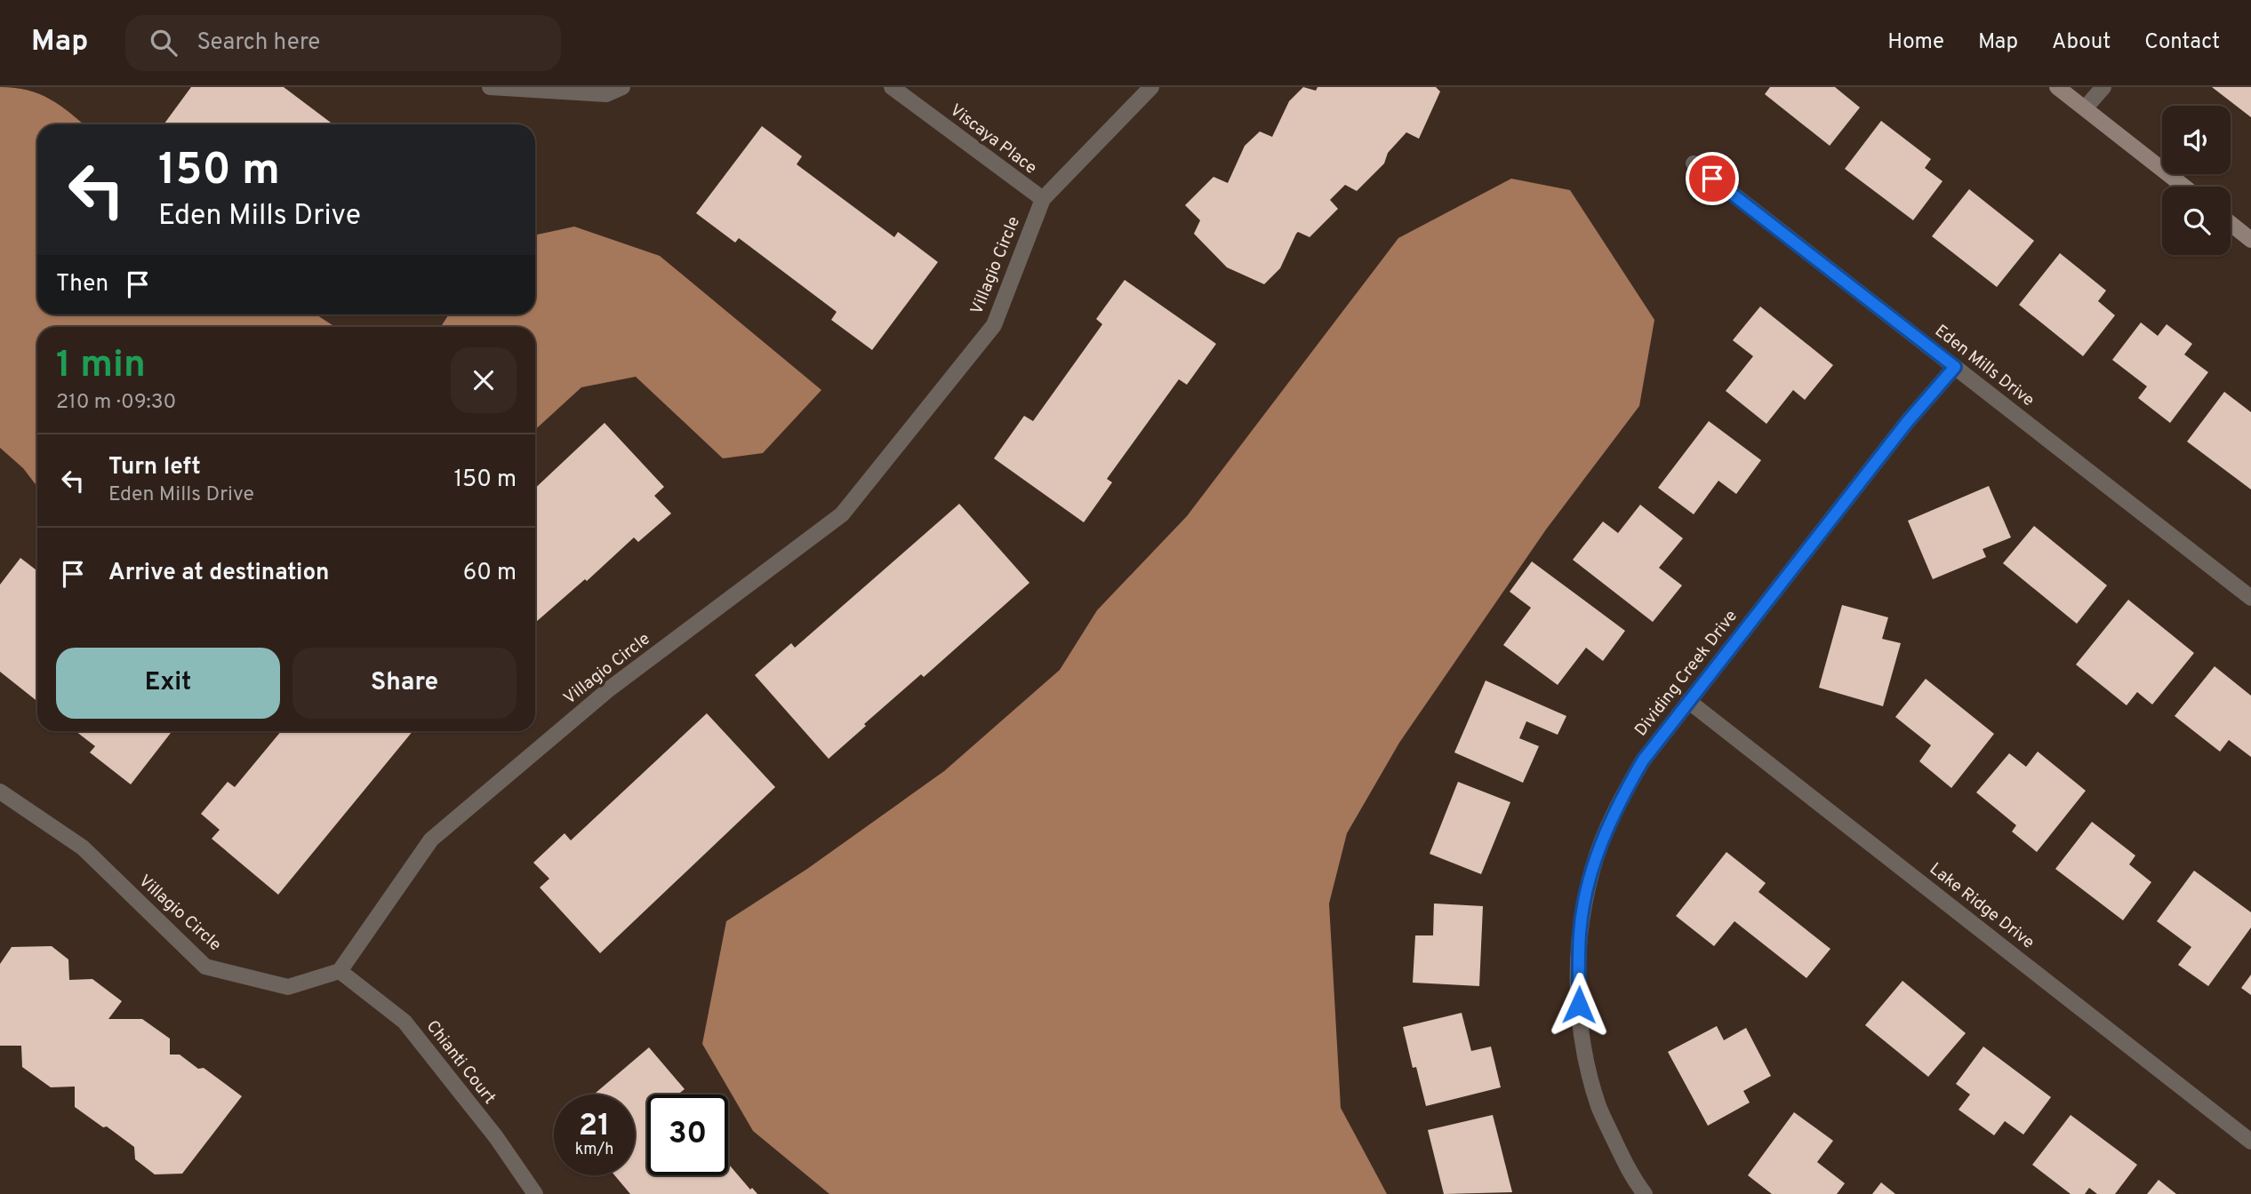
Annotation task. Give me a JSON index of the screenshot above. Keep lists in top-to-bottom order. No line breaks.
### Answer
{"streets":{"street":["Viscaya Place","Villagio Circle","Eden Mills Drive","Dividing Creek Drive","Lake Ridge Drive","Chianti Court"]},"crossings":[["Viscaya Place","Villagio Circle"],["Villagio Circle","Chianti Court"],["Eden Mills Drive","Dividing Creek Drive"],["Dividing Creek Drive","Lake Ridge Drive"]],"page":{"header":"Map","search":"Search here","nav":["Home","Map","About","Contact"],"turn":["150 m","Eden Mills Drive"],"then":"Then","heading":["1 min","210 m · 09:30"],"list":[{"name":"Turn left","note":"Eden Mills Drive","value":"150 m"},{"name":"Arrive at destination","value":"60 m"}],"buttons":["Exit","Share"],"speed":"21 km/h","limit":"30"}}
